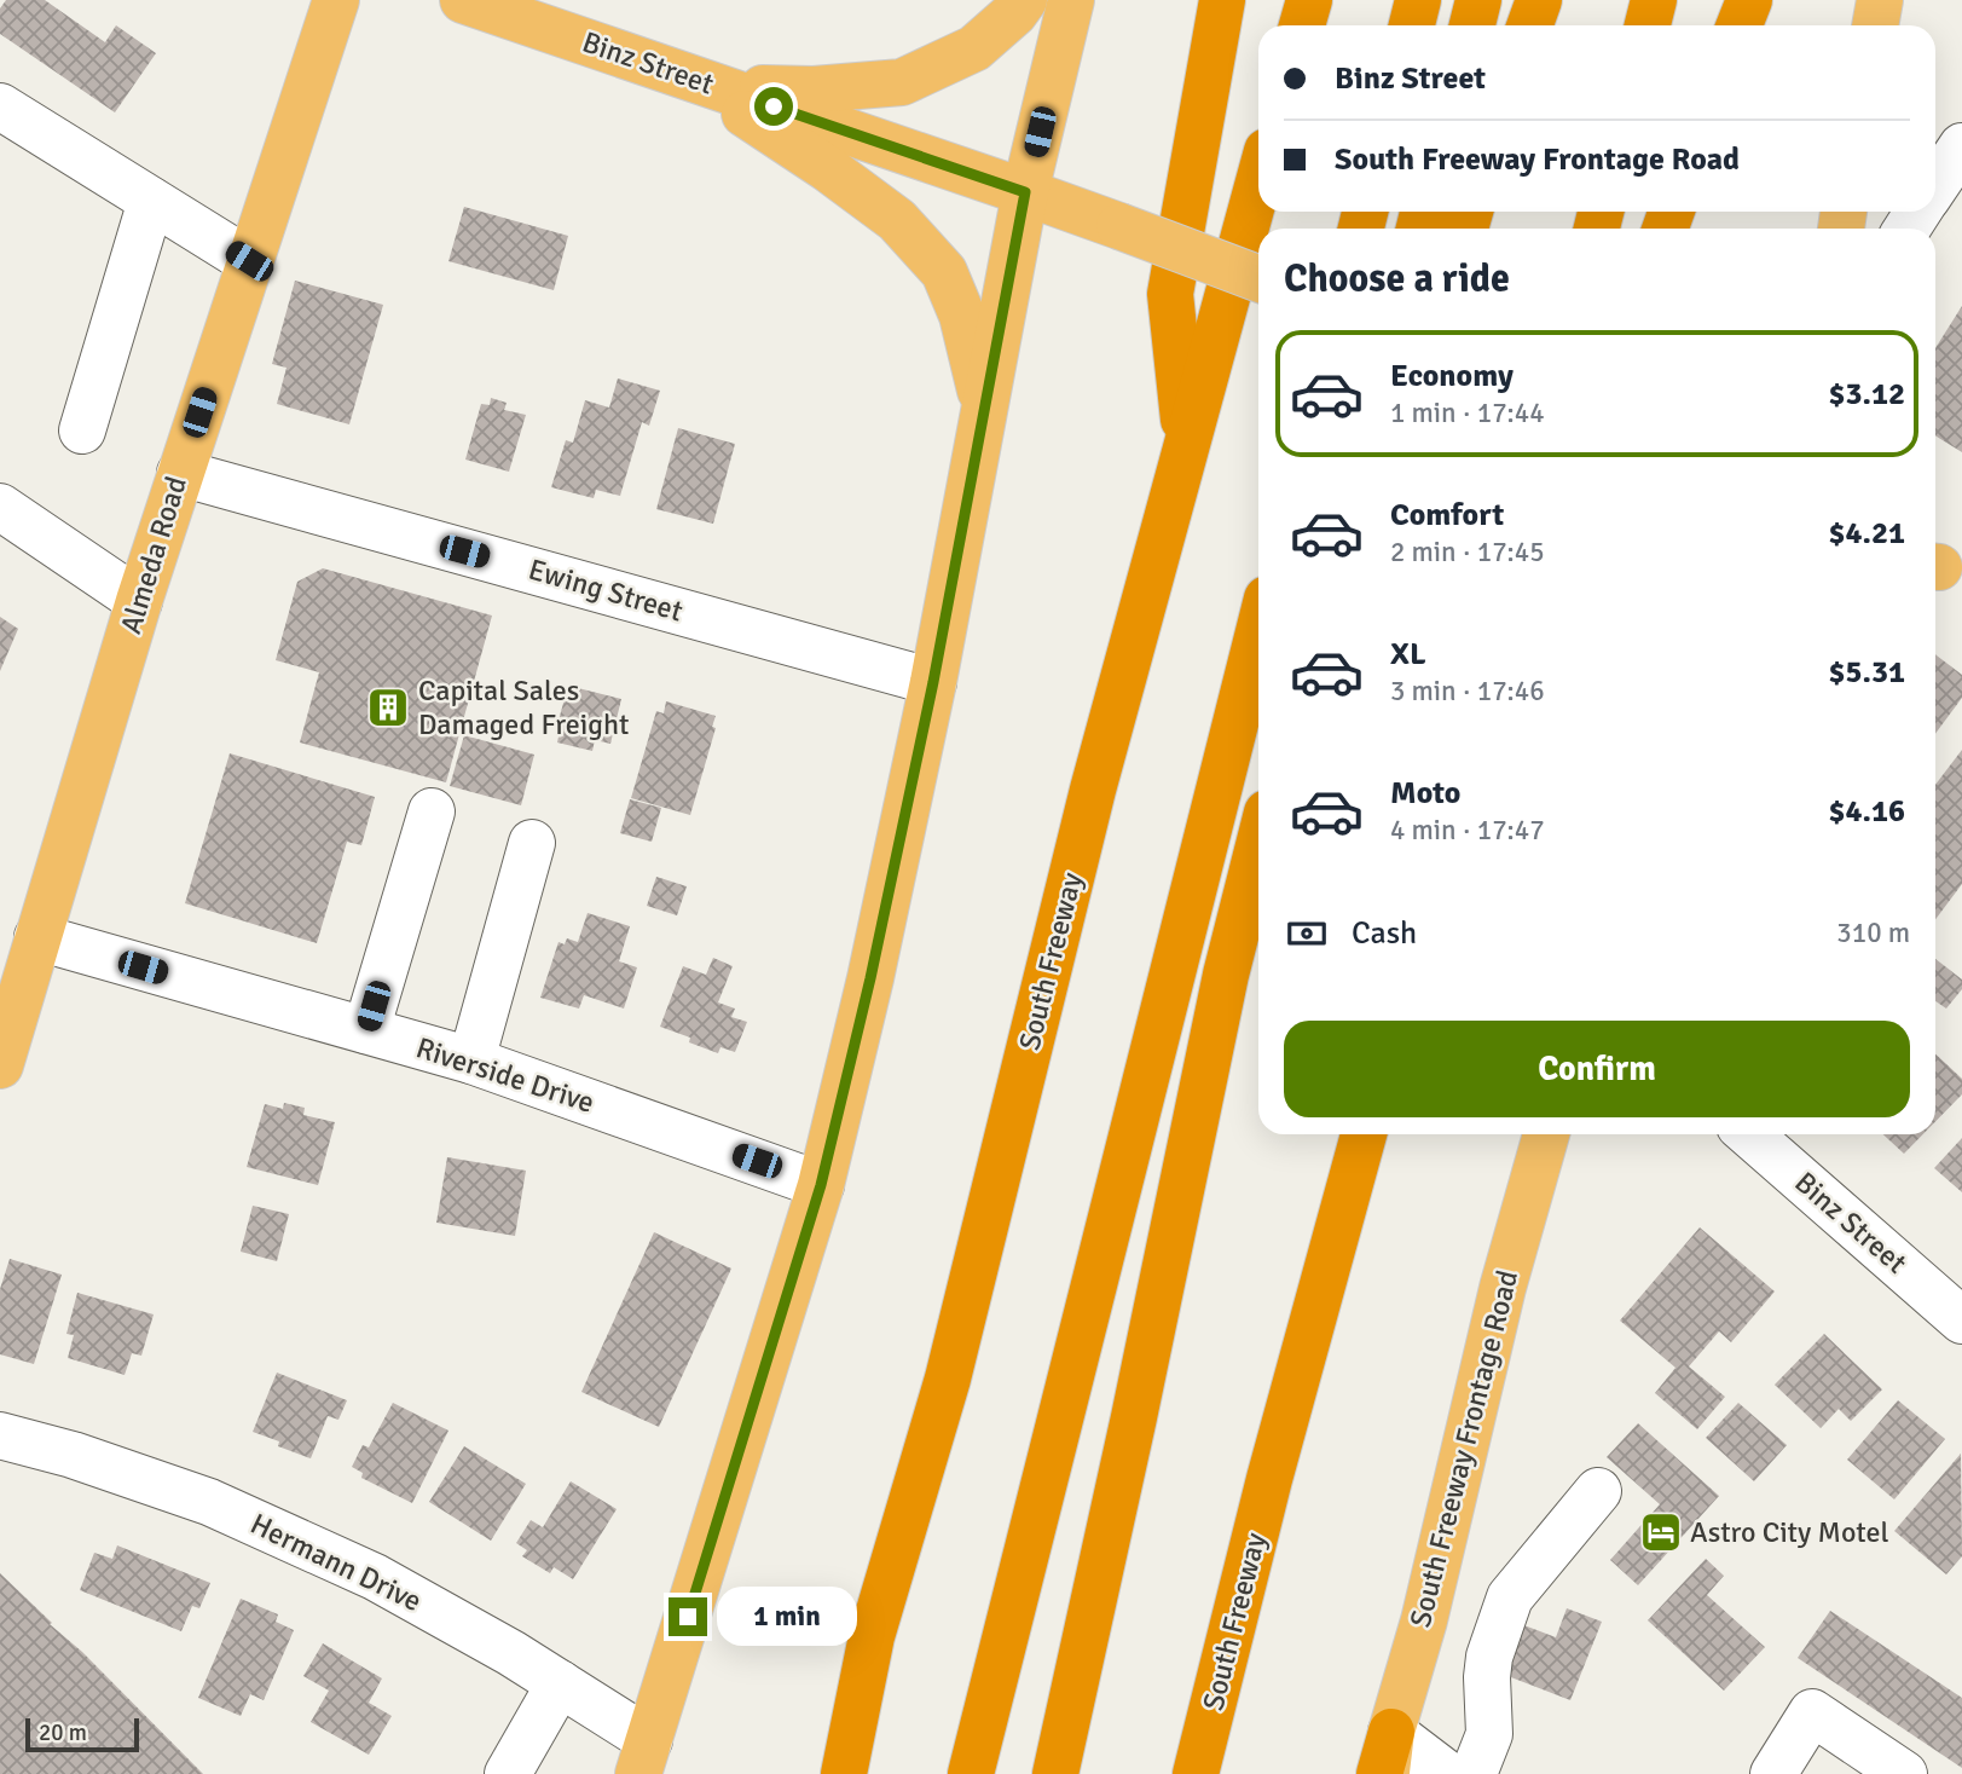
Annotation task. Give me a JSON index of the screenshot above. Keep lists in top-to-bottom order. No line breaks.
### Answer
{"streets":{"highway":["South Freeway"],"main road":["Binz Street","Almeda Road","South Freeway Frontage Road"],"street":["Ewing Street","Riverside Drive","Hermann Drive"]},"crossings":[["Almeda Road","Ewing Street"],["Almeda Road","Riverside Drive"]],"places":{"building":["Capital Sales Damaged Freight"],"hotel":["Astro City Motel"]},"scale_bar":"20 m","page":{"banner":["Binz Street","South Freeway Frontage Road"],"heading":"Choose a ride","list":[{"name":"Economy","note":"1 min · 17:44","value":"$3.12"},{"name":"Comfort","note":"2 min · 17:45","value":"$4.21"},{"name":"XL","note":"3 min · 17:46","value":"$5.31"},{"name":"Moto","note":"4 min · 17:47","value":"$4.16"}],"pay":["Cash","310 m"],"buttons":"Confirm","bubble":"1 min","scale":"20 m"}}
